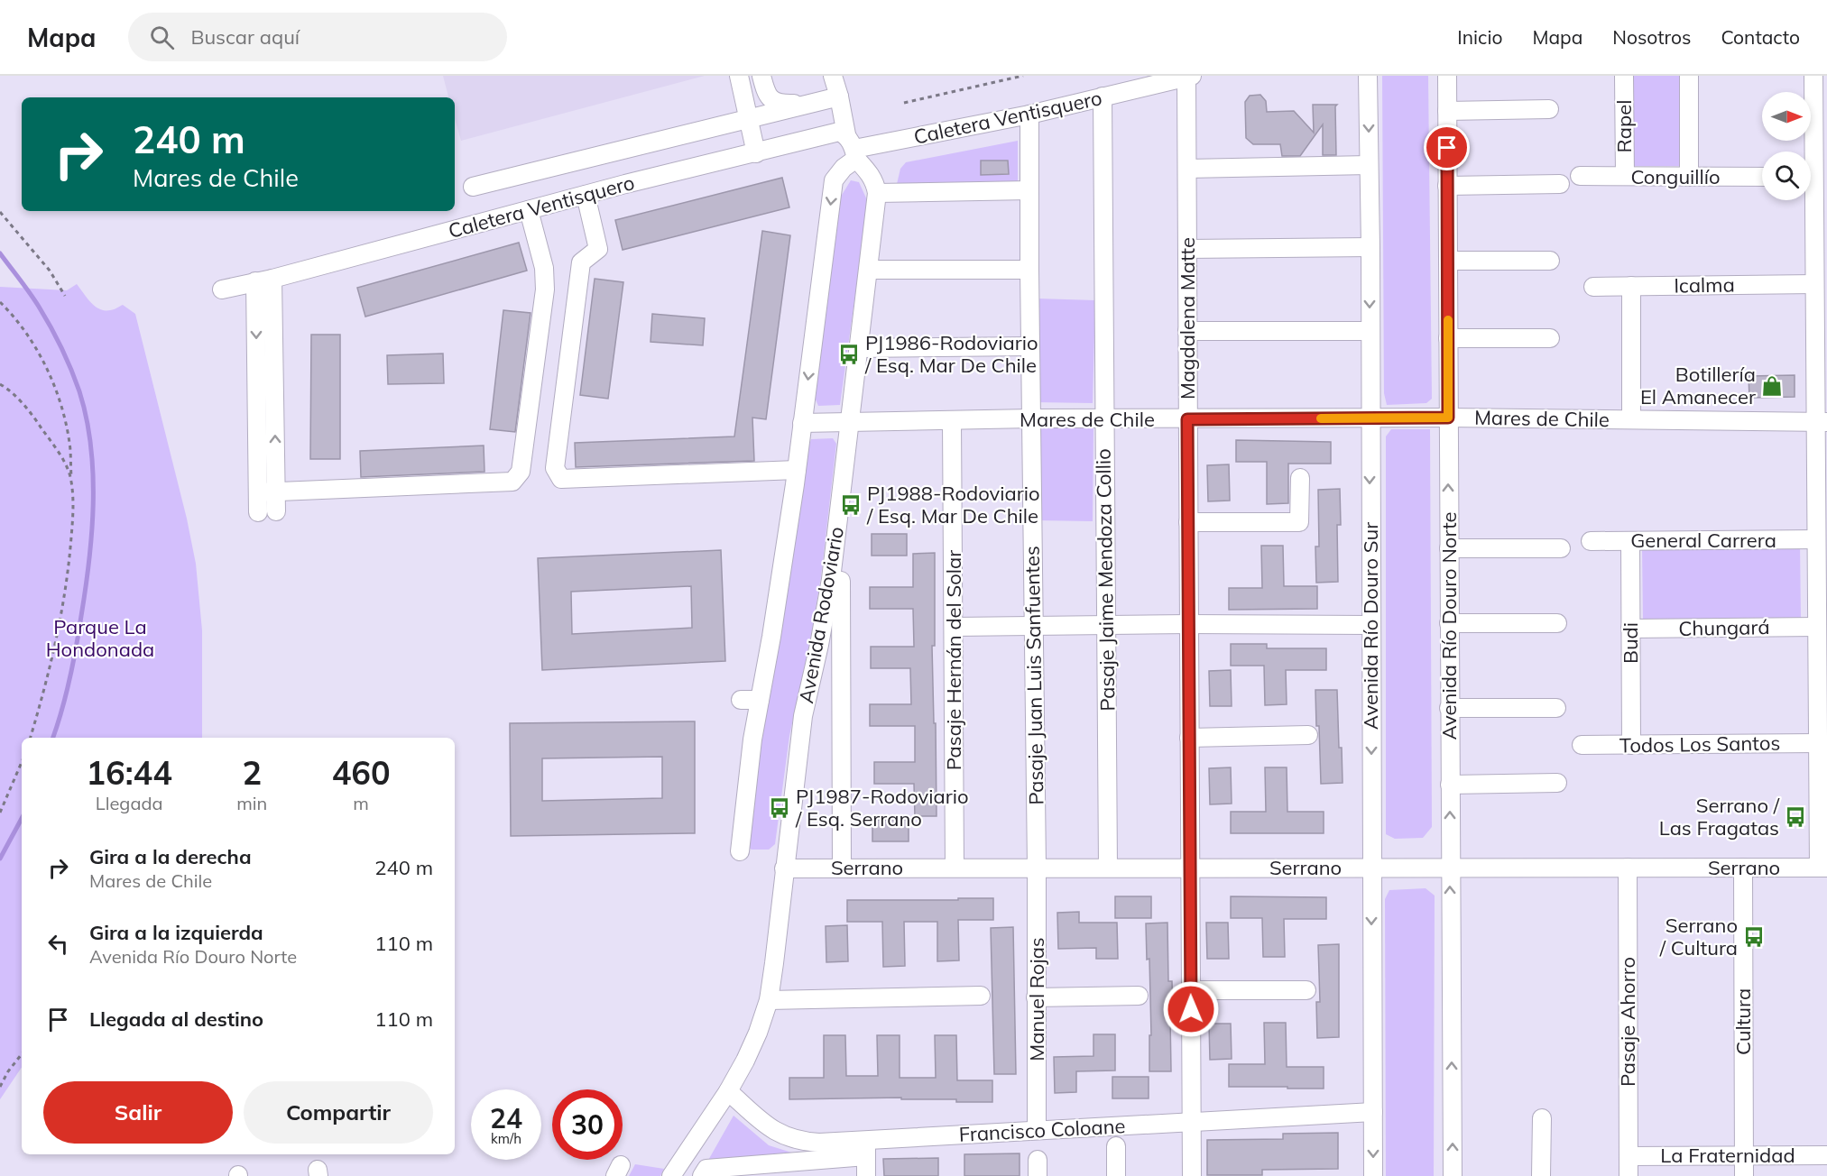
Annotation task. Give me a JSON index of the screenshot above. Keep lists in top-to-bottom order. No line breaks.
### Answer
{"streets":{"street":["Caletera Ventisquero","Rapel","Conguillío","Icalma","Magdalena Matte","Mares de Chile","General Carrera","Pasaje Jaime Mendoza Collio","Avenida Rodoviario","Avenida Río Douro Sur","Avenida Río Douro Norte","Chungará","Budi","Pasaje Hernán del Solar","Pasaje Juan Luis Sanfuentes","Todos Los Santos","Serrano","Manuel Rojas","Pasaje Ahorro","Cultura","Francisco Coloane","La Fraternidad"]},"crossings":[["Caletera Ventisquero","Magdalena Matte"],["Caletera Ventisquero","Pasaje Jaime Mendoza Collio"],["Caletera Ventisquero","Pasaje Juan Luis Sanfuentes"],["Rapel","Conguillío"],["Magdalena Matte","Mares de Chile"],["Magdalena Matte","Serrano"],["Magdalena Matte","Francisco Coloane"],["Mares de Chile","Pasaje Jaime Mendoza Collio"],["Mares de Chile","Avenida Rodoviario"],["Mares de Chile","Avenida Río Douro Sur"],["Mares de Chile","Avenida Río Douro Norte"],["Mares de Chile","Pasaje Hernán del Solar"],["Mares de Chile","Pasaje Juan Luis Sanfuentes"],["General Carrera","Budi"],["Pasaje Jaime Mendoza Collio","Serrano"],["Avenida Rodoviario","Serrano"],["Avenida Rodoviario","Francisco Coloane"],["Avenida Río Douro Sur","Serrano"],["Avenida Río Douro Sur","Francisco Coloane"],["Avenida Río Douro Norte","Serrano"],["Chungará","Budi"],["Budi","Todos Los Santos"],["Pasaje Hernán del Solar","Serrano"],["Pasaje Juan Luis Sanfuentes","Serrano"],["Pasaje Juan Luis Sanfuentes","Manuel Rojas"],["Serrano","Manuel Rojas"],["Serrano","Pasaje Ahorro"],["Serrano","Cultura"],["Manuel Rojas","Francisco Coloane"],["Pasaje Ahorro","La Fraternidad"],["Cultura","La Fraternidad"]],"one_way":["Avenida Río Douro Sur","Avenida Río Douro Norte"],"parks":["Parque La Hondonada"],"places":{"bus stop":["PJ1986-Rodoviario / Esq. Mar De Chile","PJ1988-Rodoviario / Esq. Mar De Chile","PJ1987-Rodoviario / Esq. Serrano","Serrano / Las Fragatas","Serrano / Cultura"],"shop":["Botillería El Amanecer"]},"north":"right","page":{"header":"Mapa","search":"Buscar aquí","nav":["Inicio","Mapa","Nosotros","Contacto"],"turn":["240 m","Mares de Chile"],"eta":["16:44","Llegada","2","min","460","m"],"list":[{"name":"Gira a la derecha","note":"Mares de Chile","value":"240 m"},{"name":"Gira a la izquierda","note":"Avenida Río Douro Norte","value":"110 m"},{"name":"Llegada al destino","value":"110 m"}],"buttons":["Salir","Compartir"],"speed":"24 km/h","limit":"30"}}
